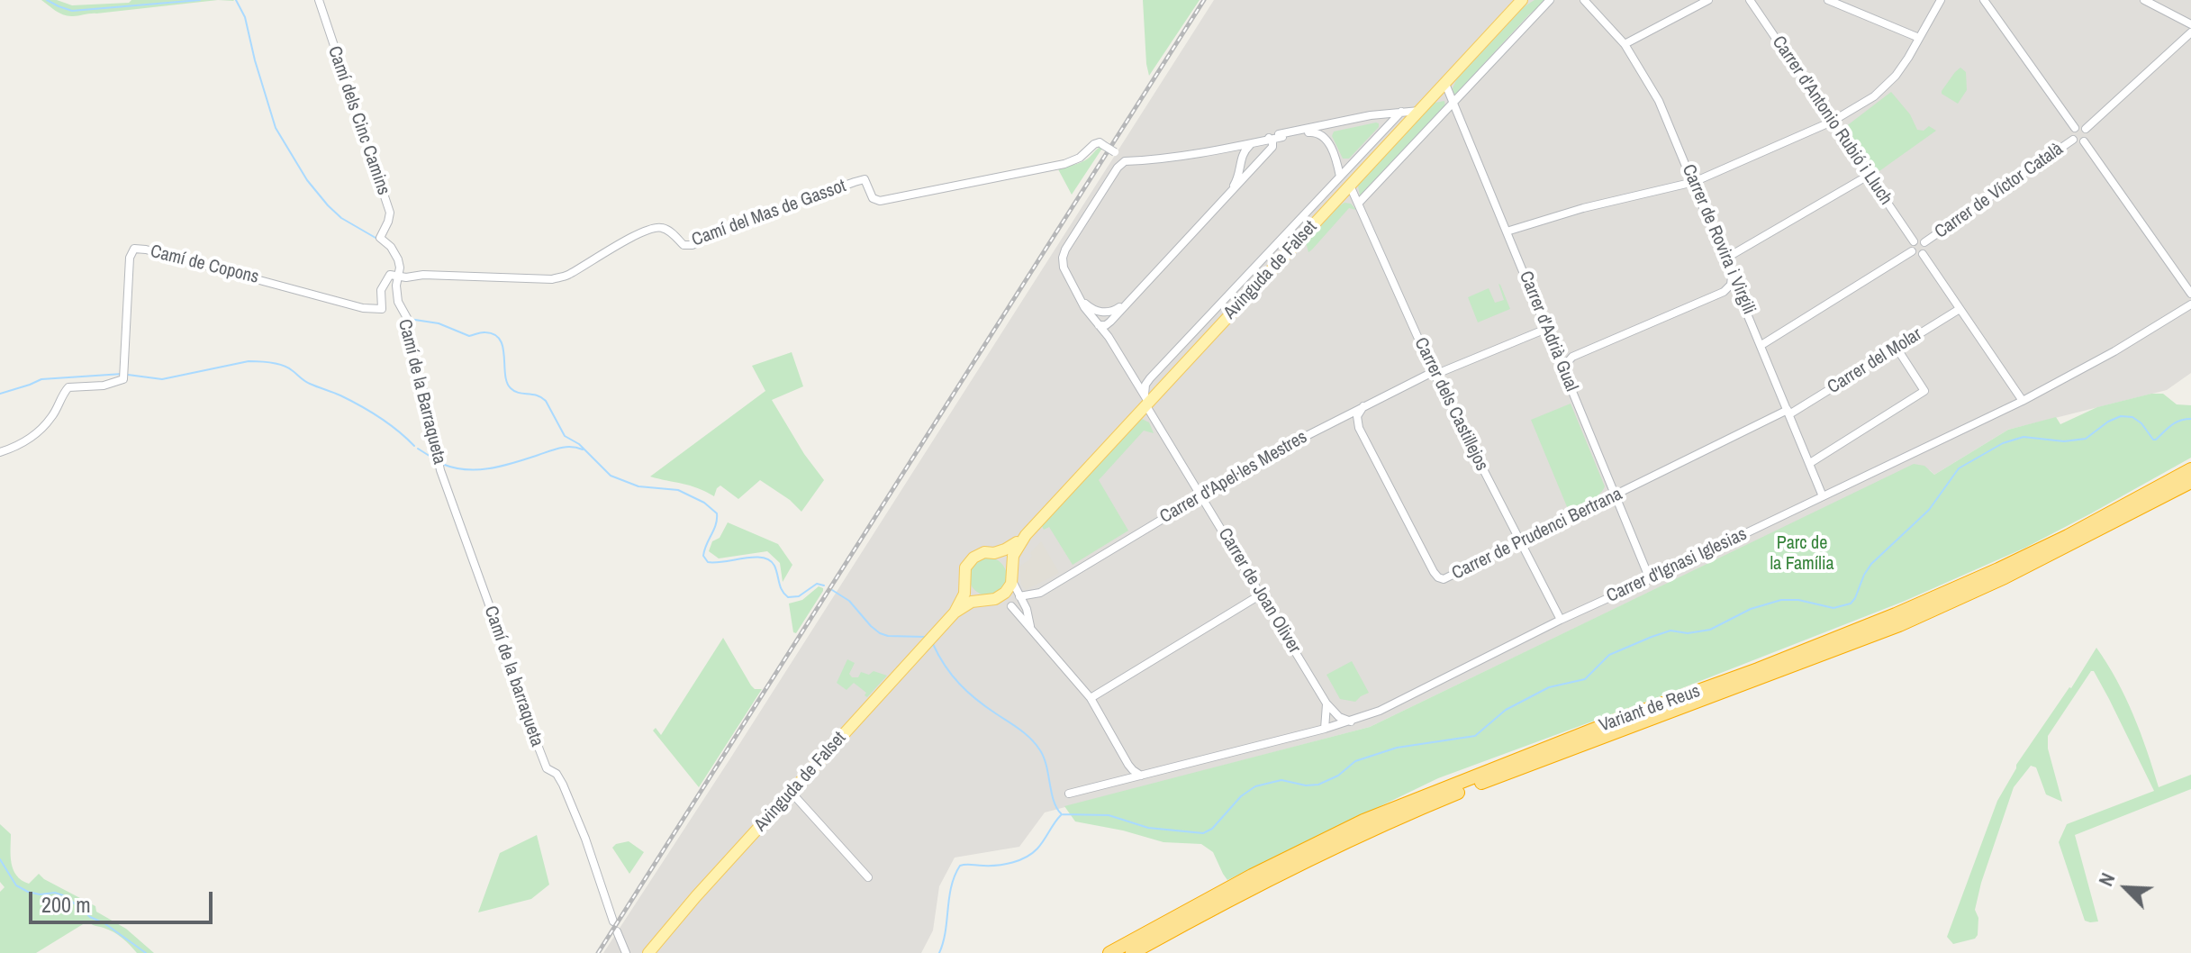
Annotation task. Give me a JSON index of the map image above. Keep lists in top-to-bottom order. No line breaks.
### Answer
{"streets":{"highway":["Variant de Reus"],"main road":["Avinguda de Falset"],"street":["Camí dels Cinc Camins","Carrer d'Antonio Rubió i Lluch","Carrer de Víctor Català","Camí del Mas de Gassot","Carrer de Rovira i Virgili","Camí de Copons","Carrer d'Adrià Gual","Carrer del Molar","Camí de la Barraqueta","Carrer dels Castillejos","Carrer d'Apel·les Mestres","Carrer de Prudenci Bertrana","Carrer d'Ignasi Iglesias","Carrer de Joan Oliver","Camí de la barraqueta"]},"crossings":[["Camí dels Cinc Camins","Camí del Mas de Gassot"],["Camí dels Cinc Camins","Camí de Copons"],["Camí dels Cinc Camins","Camí de la Barraqueta"],["Carrer d'Antonio Rubió i Lluch","Carrer de Víctor Català"],["Camí del Mas de Gassot","Camí de Copons"],["Camí del Mas de Gassot","Camí de la Barraqueta"],["Camí del Mas de Gassot","Carrer de Joan Oliver"],["Carrer de Rovira i Virgili","Carrer del Molar"],["Carrer de Rovira i Virgili","Carrer de Prudenci Bertrana"],["Carrer de Rovira i Virgili","Carrer d'Ignasi Iglesias"],["Camí de Copons","Camí de la Barraqueta"],["Avinguda de Falset","Carrer d'Adrià Gual"],["Avinguda de Falset","Carrer dels Castillejos"],["Avinguda de Falset","Carrer de Joan Oliver"],["Carrer d'Adrià Gual","Carrer d'Apel·les Mestres"],["Carrer d'Adrià Gual","Carrer de Prudenci Bertrana"],["Carrer d'Adrià Gual","Carrer d'Ignasi Iglesias"],["Carrer del Molar","Carrer de Prudenci Bertrana"],["Camí de la Barraqueta","Camí de la barraqueta"],["Carrer dels Castillejos","Carrer d'Apel·les Mestres"],["Carrer dels Castillejos","Carrer de Prudenci Bertrana"],["Carrer dels Castillejos","Carrer d'Ignasi Iglesias"],["Carrer d'Apel·les Mestres","Carrer de Joan Oliver"],["Carrer d'Ignasi Iglesias","Carrer de Joan Oliver"]],"parks":["Parc de la Família"],"scale_bar":"200 m","north":"top left"}
